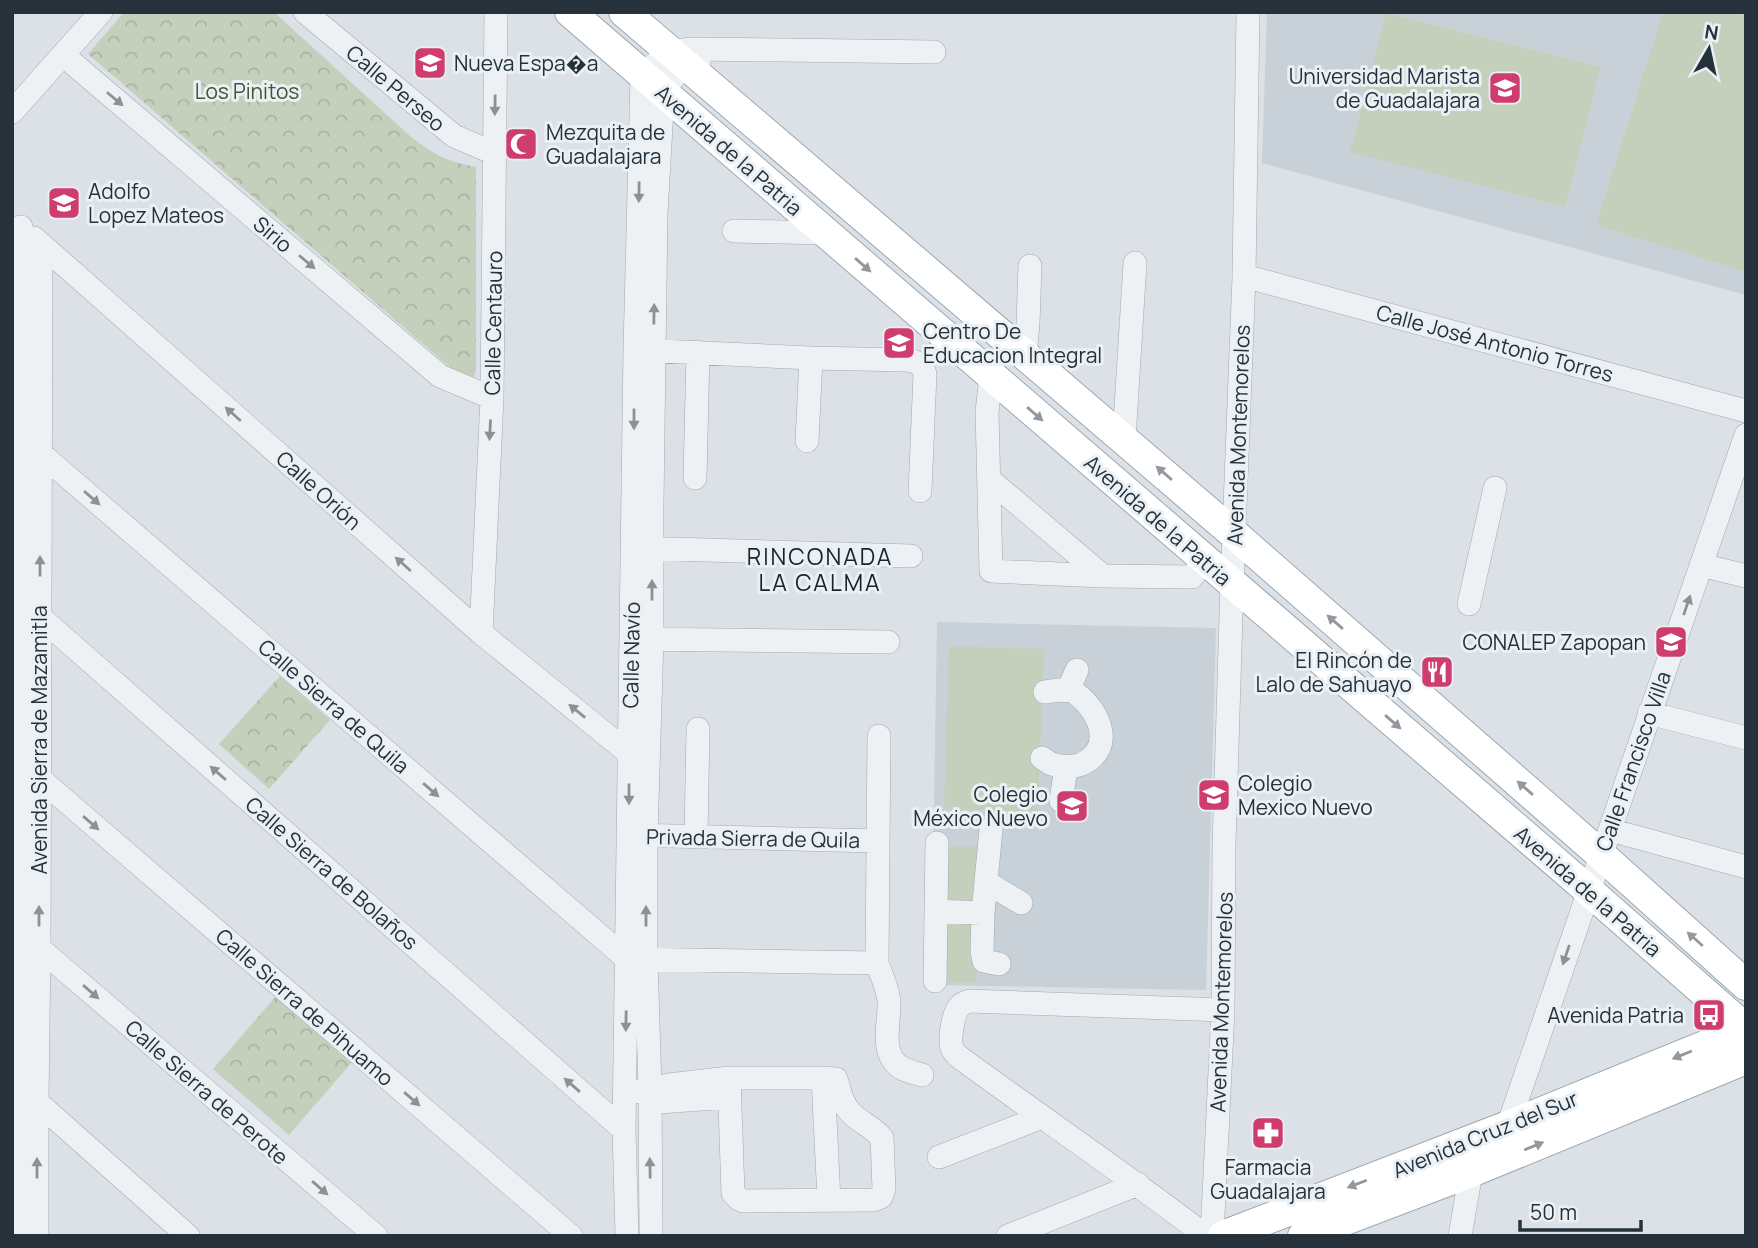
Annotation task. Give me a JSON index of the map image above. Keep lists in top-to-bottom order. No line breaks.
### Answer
{"streets":{"main road":["Avenida de la Patria","Avenida Cruz del Sur"],"street":["Calle Perseo","Sirio","Calle Centauro","Calle José Antonio Torres","Avenida Montemorelos","Calle Orión","Calle Navío","Calle Sierra de Quila","Avenida Sierra de Mazamitla","Calle Francisco Villa","Privada Sierra de Quila","Calle Sierra de Bolaños","Calle Sierra de Pihuamo","Calle Sierra de Perote"]},"crossings":[["Calle Perseo","Calle Centauro"],["Avenida de la Patria","Avenida Montemorelos"],["Avenida de la Patria","Calle Navío"],["Avenida de la Patria","Calle Francisco Villa"],["Avenida de la Patria","Avenida Cruz del Sur"],["Sirio","Calle Centauro"],["Calle Centauro","Calle Orión"],["Calle José Antonio Torres","Avenida Montemorelos"],["Calle Orión","Calle Navío"],["Calle Orión","Avenida Sierra de Mazamitla"],["Calle Navío","Calle Sierra de Quila"],["Calle Navío","Privada Sierra de Quila"],["Calle Navío","Calle Sierra de Bolaños"],["Calle Sierra de Quila","Avenida Sierra de Mazamitla"],["Avenida Sierra de Mazamitla","Calle Sierra de Bolaños"],["Avenida Sierra de Mazamitla","Calle Sierra de Pihuamo"],["Avenida Sierra de Mazamitla","Calle Sierra de Perote"],["Calle Francisco Villa","Avenida Cruz del Sur"]],"one_way":["Sirio","Calle Centauro","Calle Orión","Calle Sierra de Quila","Calle Sierra de Bolaños","Calle Sierra de Pihuamo"],"districts":["RINCONADA LA CALMA"],"parks":["Los Pinitos"],"places":{"school or university":["Nueva Espa�a","Universidad Marista de Guadalajara","Adolfo Lopez Mateos","Centro De Educacion Integral","CONALEP Zapopan","Colegio Mexico Nuevo","Colegio México Nuevo"],"mosque":["Mezquita de Guadalajara"],"restaurant":["El Rincón de Lalo de Sahuayo"],"bus stop":["Avenida Patria"],"pharmacy":["Farmacia Guadalajara"]},"scale_bar":"50 m","north":"top"}
